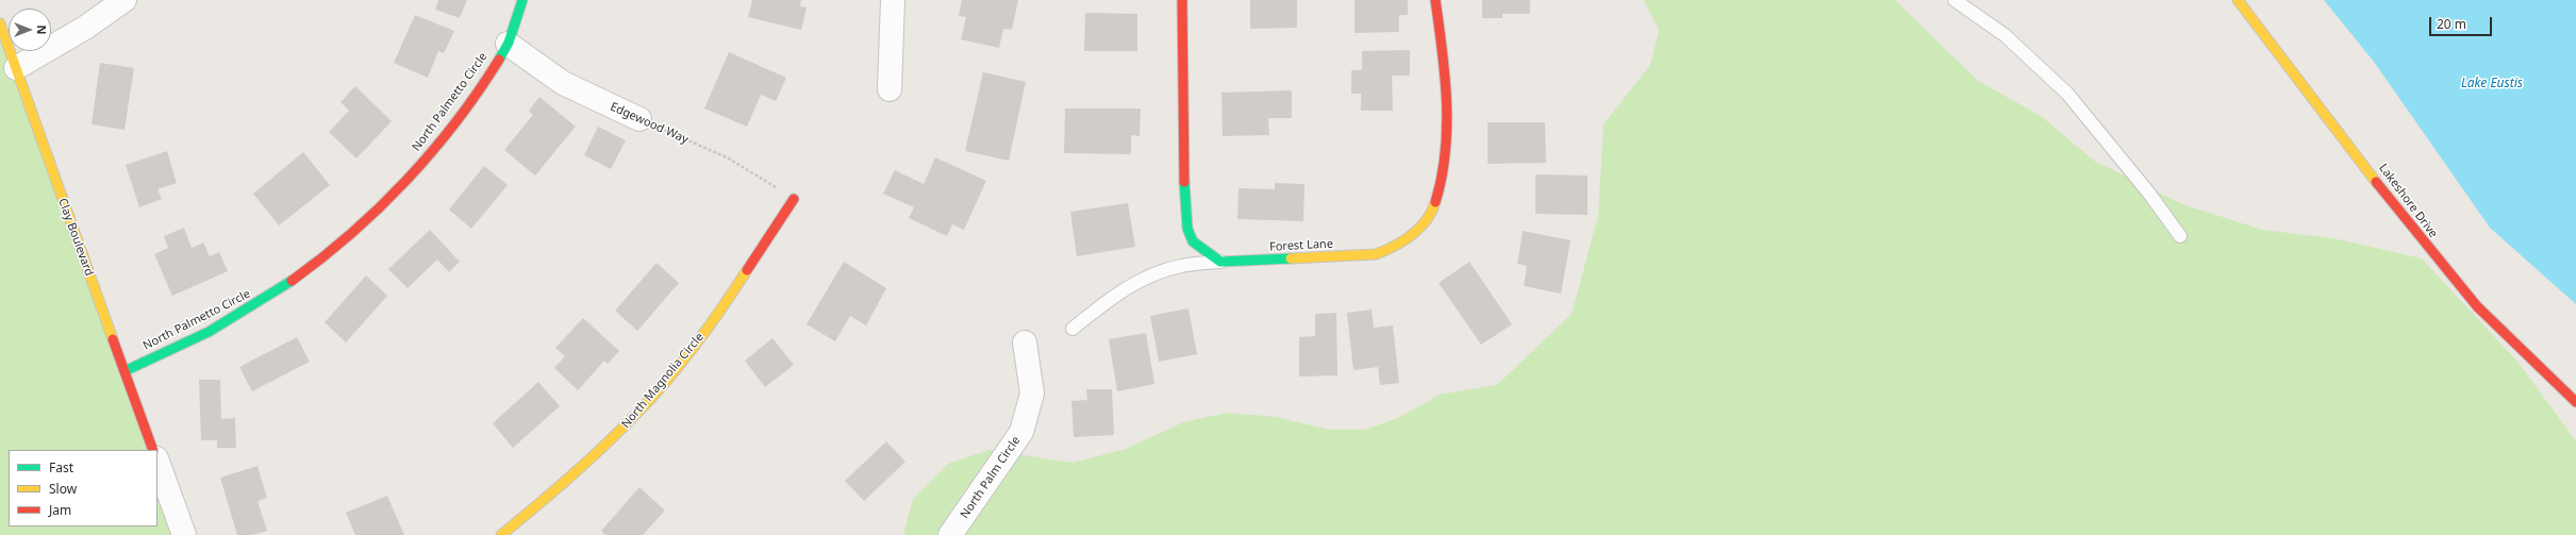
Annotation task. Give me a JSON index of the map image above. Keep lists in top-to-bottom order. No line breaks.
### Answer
{"streets":{"street":["North Palmetto Circle","Edgewood Way","Lakeshore Drive","Clay Boulevard","Forest Lane","North Magnolia Circle","North Palm Circle"]},"crossings":[["North Palmetto Circle","Edgewood Way"],["North Palmetto Circle","Clay Boulevard"],["Edgewood Way","North Magnolia Circle"]],"water":["Lake Eustis"],"legend":["Fast","Slow","Jam"],"scale_bar":"20 m","north":"right"}
